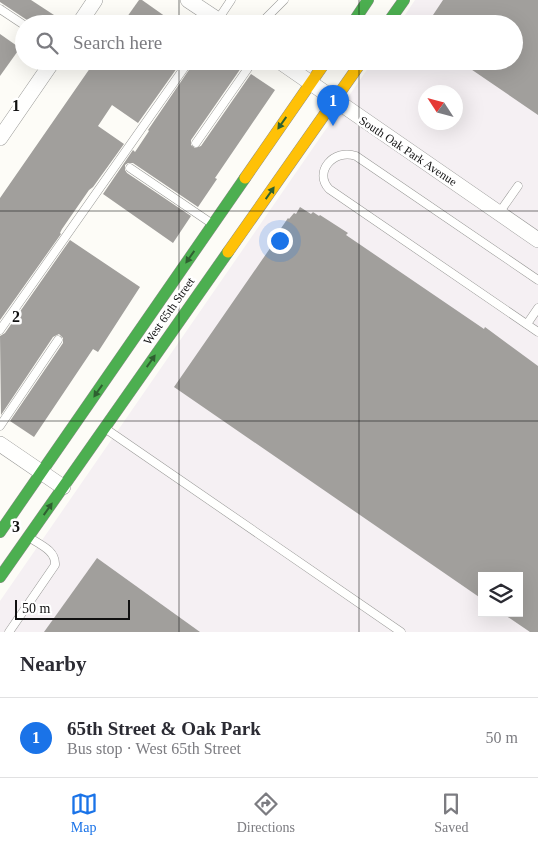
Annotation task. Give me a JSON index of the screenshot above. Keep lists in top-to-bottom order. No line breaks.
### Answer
{"streets":{"street":["South Oak Park Avenue","West 65th Street"]},"crossings":[["South Oak Park Avenue","West 65th Street"]],"scale_bar":"50 m","north":"top left","page":{"search":"Search here","pins":"1","scale":"50 m","heading":"Nearby","list":[{"mark":"1","name":"65th Street & Oak Park","note":"Bus stop · West 65th Street","value":"50 m"}],"nav":["Map","Directions","Saved"]},"grid":{"rows":["1","2","3"]}}
